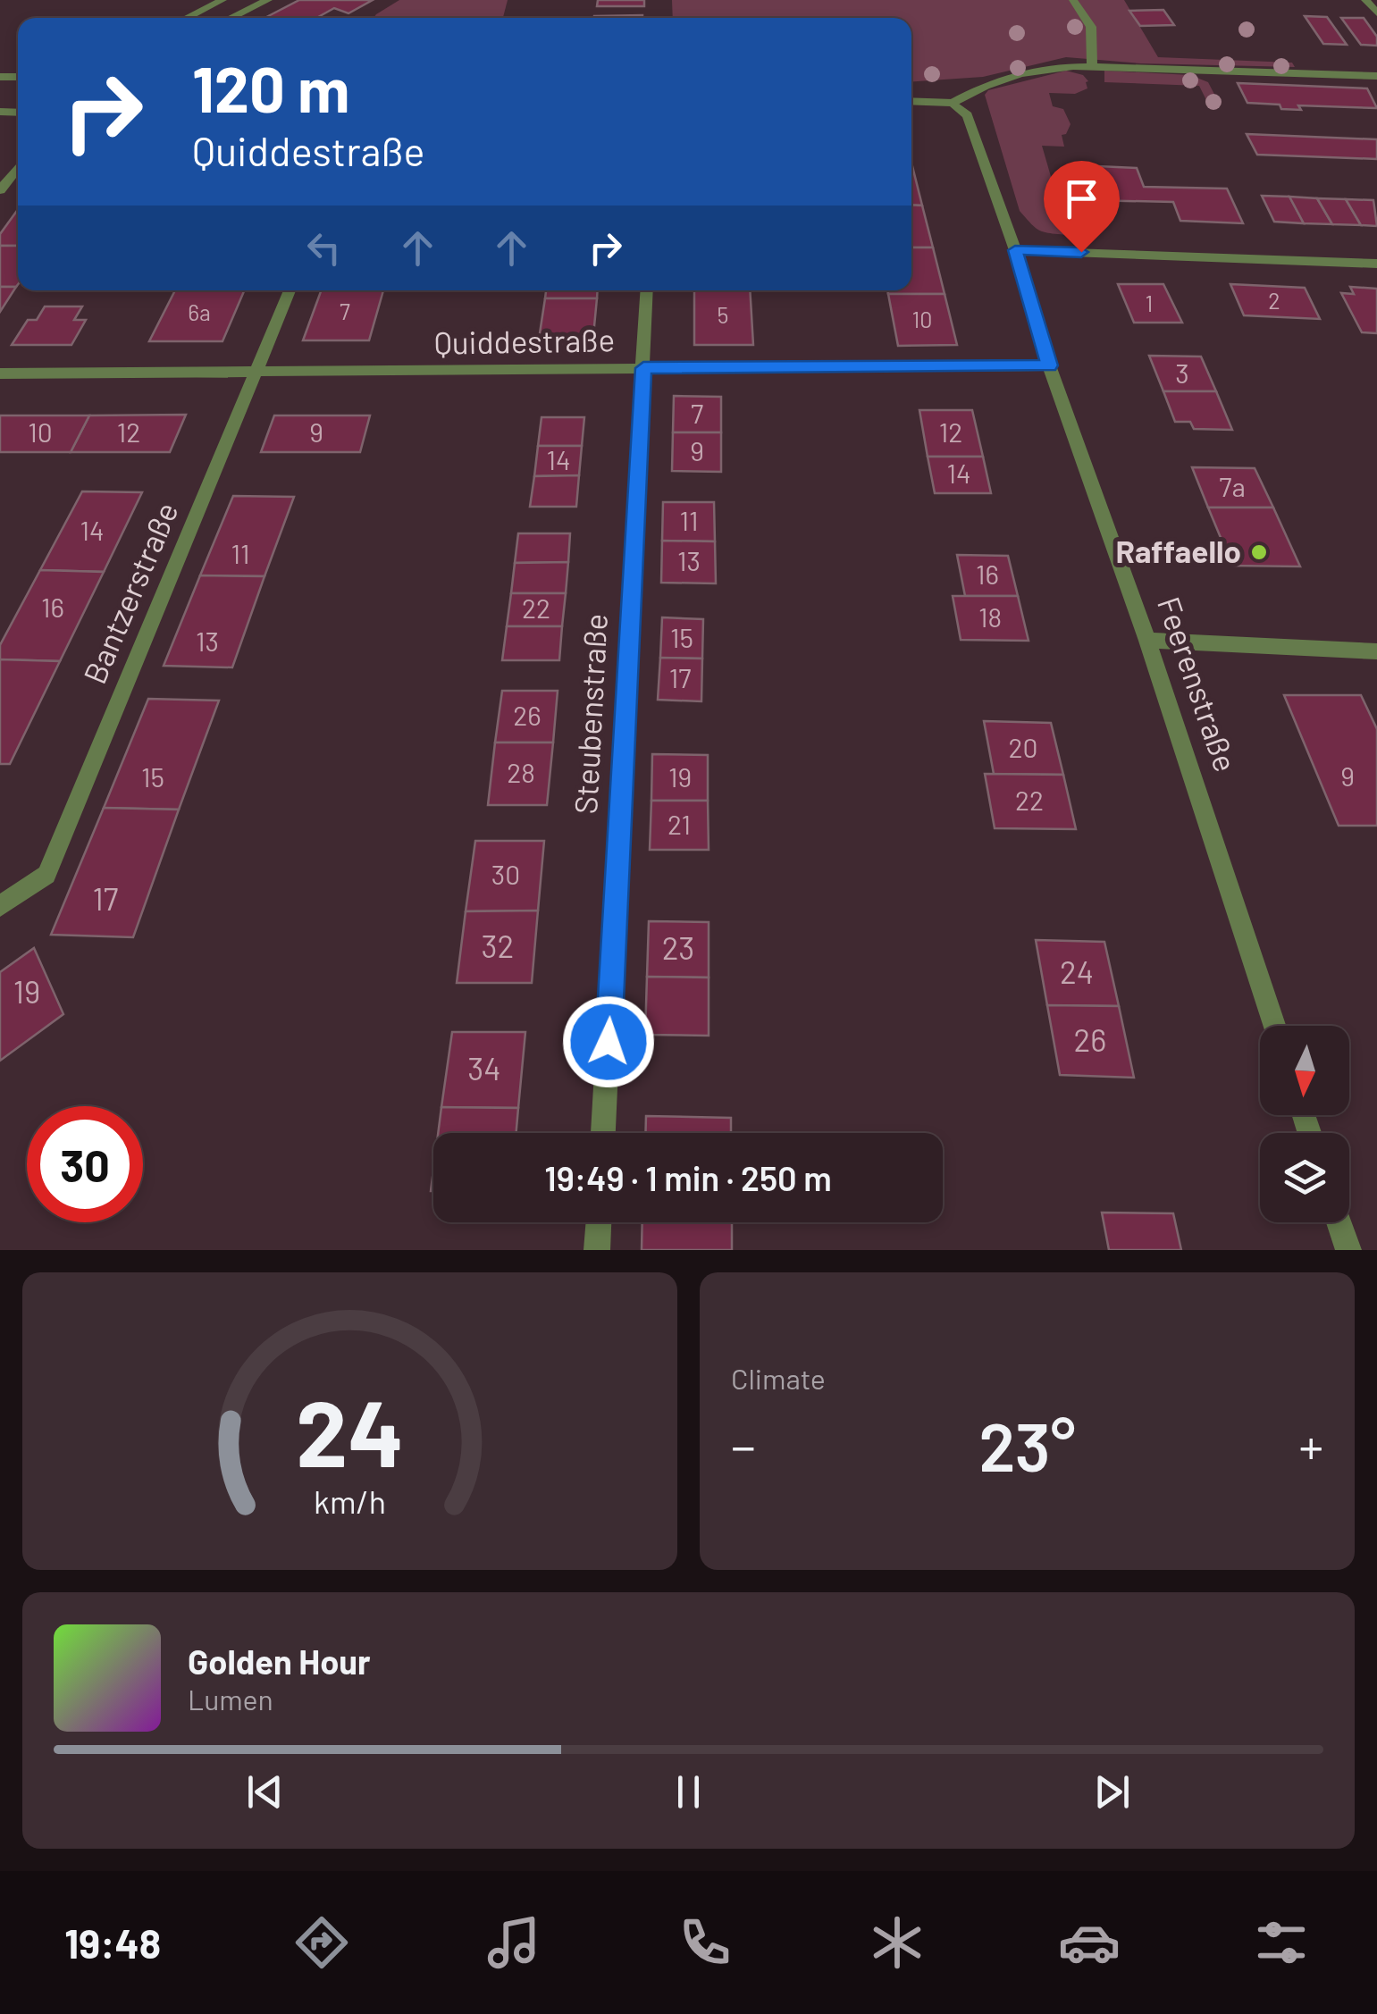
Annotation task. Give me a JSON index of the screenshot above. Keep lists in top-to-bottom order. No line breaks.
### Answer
{"streets":{"street":["Quiddestraße","Bantzerstraße","Feerenstraße","Steubenstraße"]},"crossings":[["Quiddestraße","Bantzerstraße"],["Quiddestraße","Feerenstraße"],["Quiddestraße","Steubenstraße"]],"places":["Raffaello"],"house_numbers":["2","1","7","6a","5","10","3","7","10","12","9","12","9","14","14","7a","11","14","11","13","16","16","22","18","15","13","17","26","20","28","9","15","19","22","21","30","17","32","23","24","19","26","34"],"north":"bottom","page":{"turn":["120 m","Quiddestraße"],"limit":"30","trip":"19:49 · 1 min · 250 m","tile":"Climate","heat":["−","23°","+"],"song":["Golden Hour","Lumen"],"tabs":"19:48","gauge":["24","km/h"]}}
